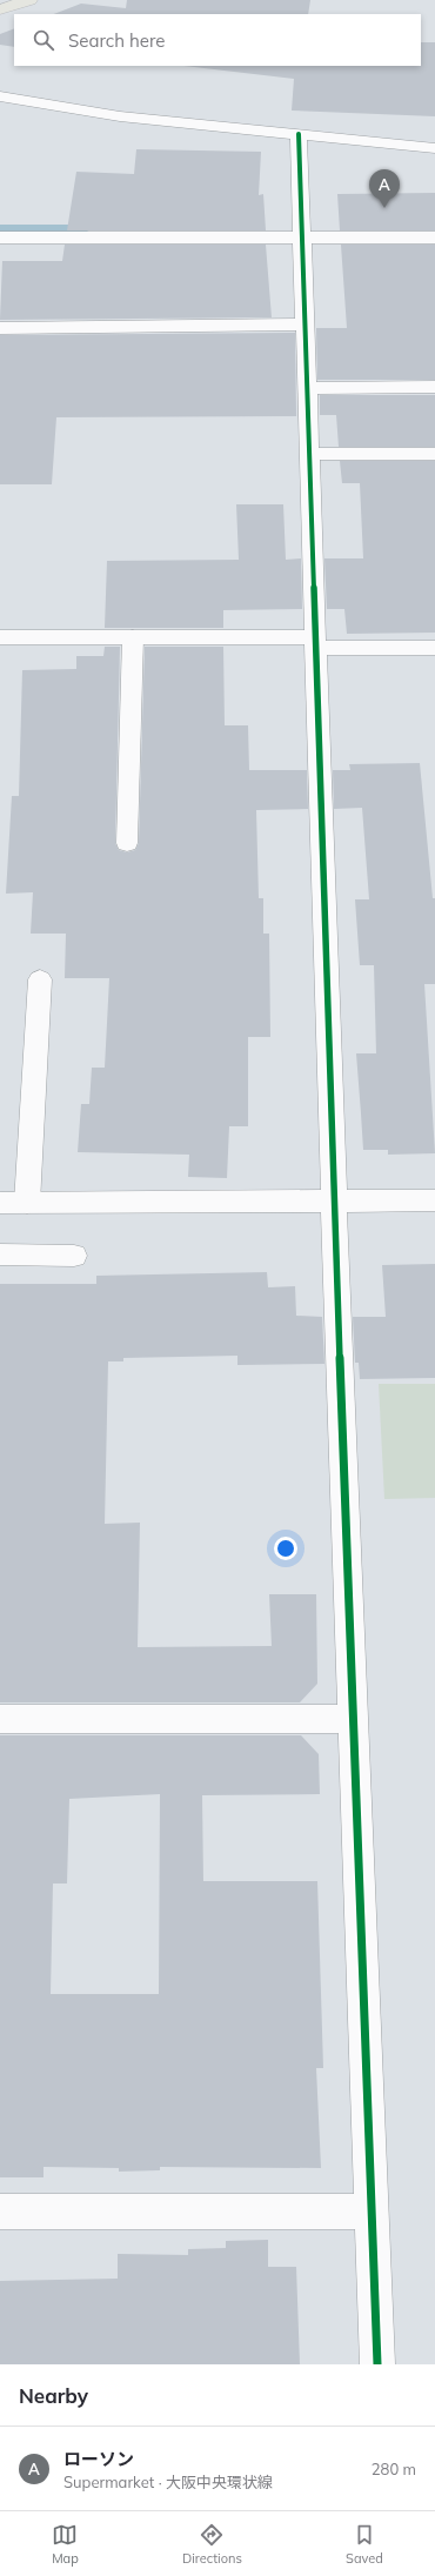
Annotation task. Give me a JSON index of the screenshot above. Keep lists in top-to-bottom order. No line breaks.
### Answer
{"page":{"search":"Search here","pins":"A","heading":"Nearby","list":[{"mark":"A","name":"ローソン","note":"Supermarket · 大阪中央環状線","value":"280 m"}],"nav":["Map","Directions","Saved"]}}
